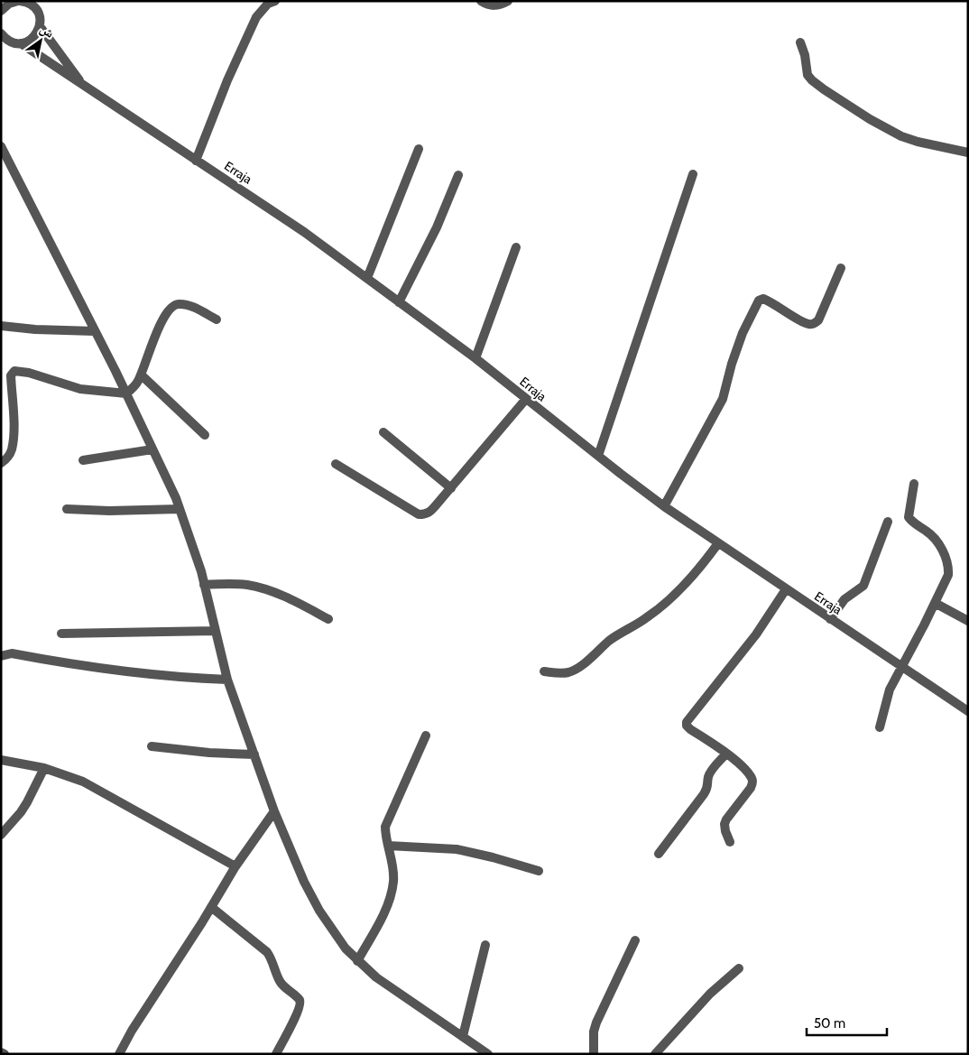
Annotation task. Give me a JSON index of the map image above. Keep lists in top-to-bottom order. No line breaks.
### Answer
{"streets":{"street":["Erraja"]},"scale_bar":"50 m","north":"top right"}
